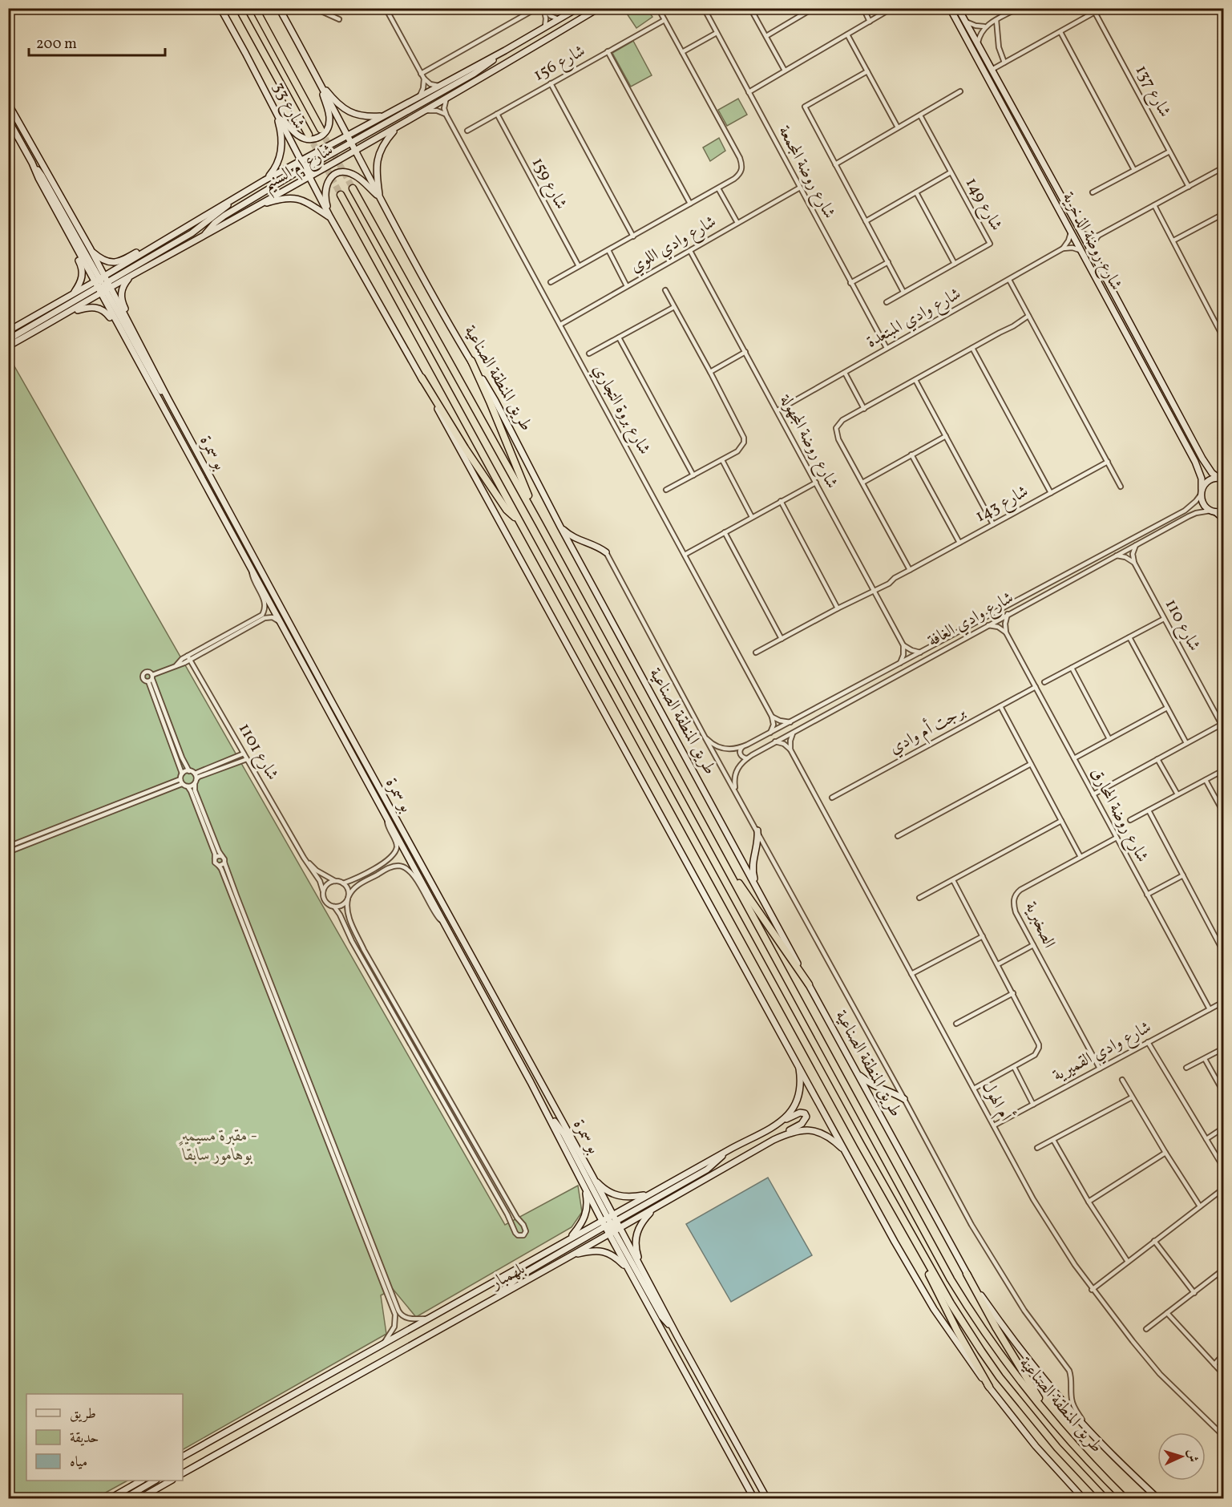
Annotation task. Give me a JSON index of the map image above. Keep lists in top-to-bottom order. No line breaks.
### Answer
{"streets":{"highway":["شارع 33","طريق المنطقة الصناعية"],"street":["شارع 156","شارع 137","شارع ام السنيم","شارع روضة المجمعة","شارع 159","شارع 149","شارع روضة الذخرية","شارع وادي اللوي","شارع وادي المبتعدة","شارع بروة التجاري","شارع روضة المجهولة","بو سمرة","شارع 143","شارع وادي الغافة","شارع 110","برجت أم وادي","شارع 1101","شارع روضة المحارق","الصخبرية","شارع وادي القميرية","أم الهول","بلهمبار"]},"crossings":[["شارع 156","شارع 159"],["شارع 33","شارع ام السنيم"],["شارع ام السنيم","طريق المنطقة الصناعية"],["شارع ام السنيم","شارع بروة التجاري"],["شارع ام السنيم","بو سمرة"],["شارع روضة المجمعة","شارع وادي اللوي"],["شارع روضة المجمعة","شارع وادي المبتعدة"],["شارع روضة الذخرية","شارع وادي الغافة"],["شارع وادي اللوي","شارع بروة التجاري"],["شارع وادي اللوي","شارع روضة المجهولة"],["شارع وادي المبتعدة","شارع روضة المجهولة"],["طريق المنطقة الصناعية","شارع وادي الغافة"],["شارع روضة المجهولة","شارع 143"],["بو سمرة","بلهمبار"],["برجت أم وادي","شارع روضة المحارق"],["شارع روضة المحارق","الصخبرية"],["شارع روضة المحارق","شارع وادي القميرية"],["الصخبرية","شارع وادي القميرية"],["شارع وادي القميرية","أم الهول"]],"parks":["مقبرة مسيمير - بوهامور سابقاً"],"legend":["طريق","حديقة","مياه"],"scale_bar":"200 m","north":"right"}
